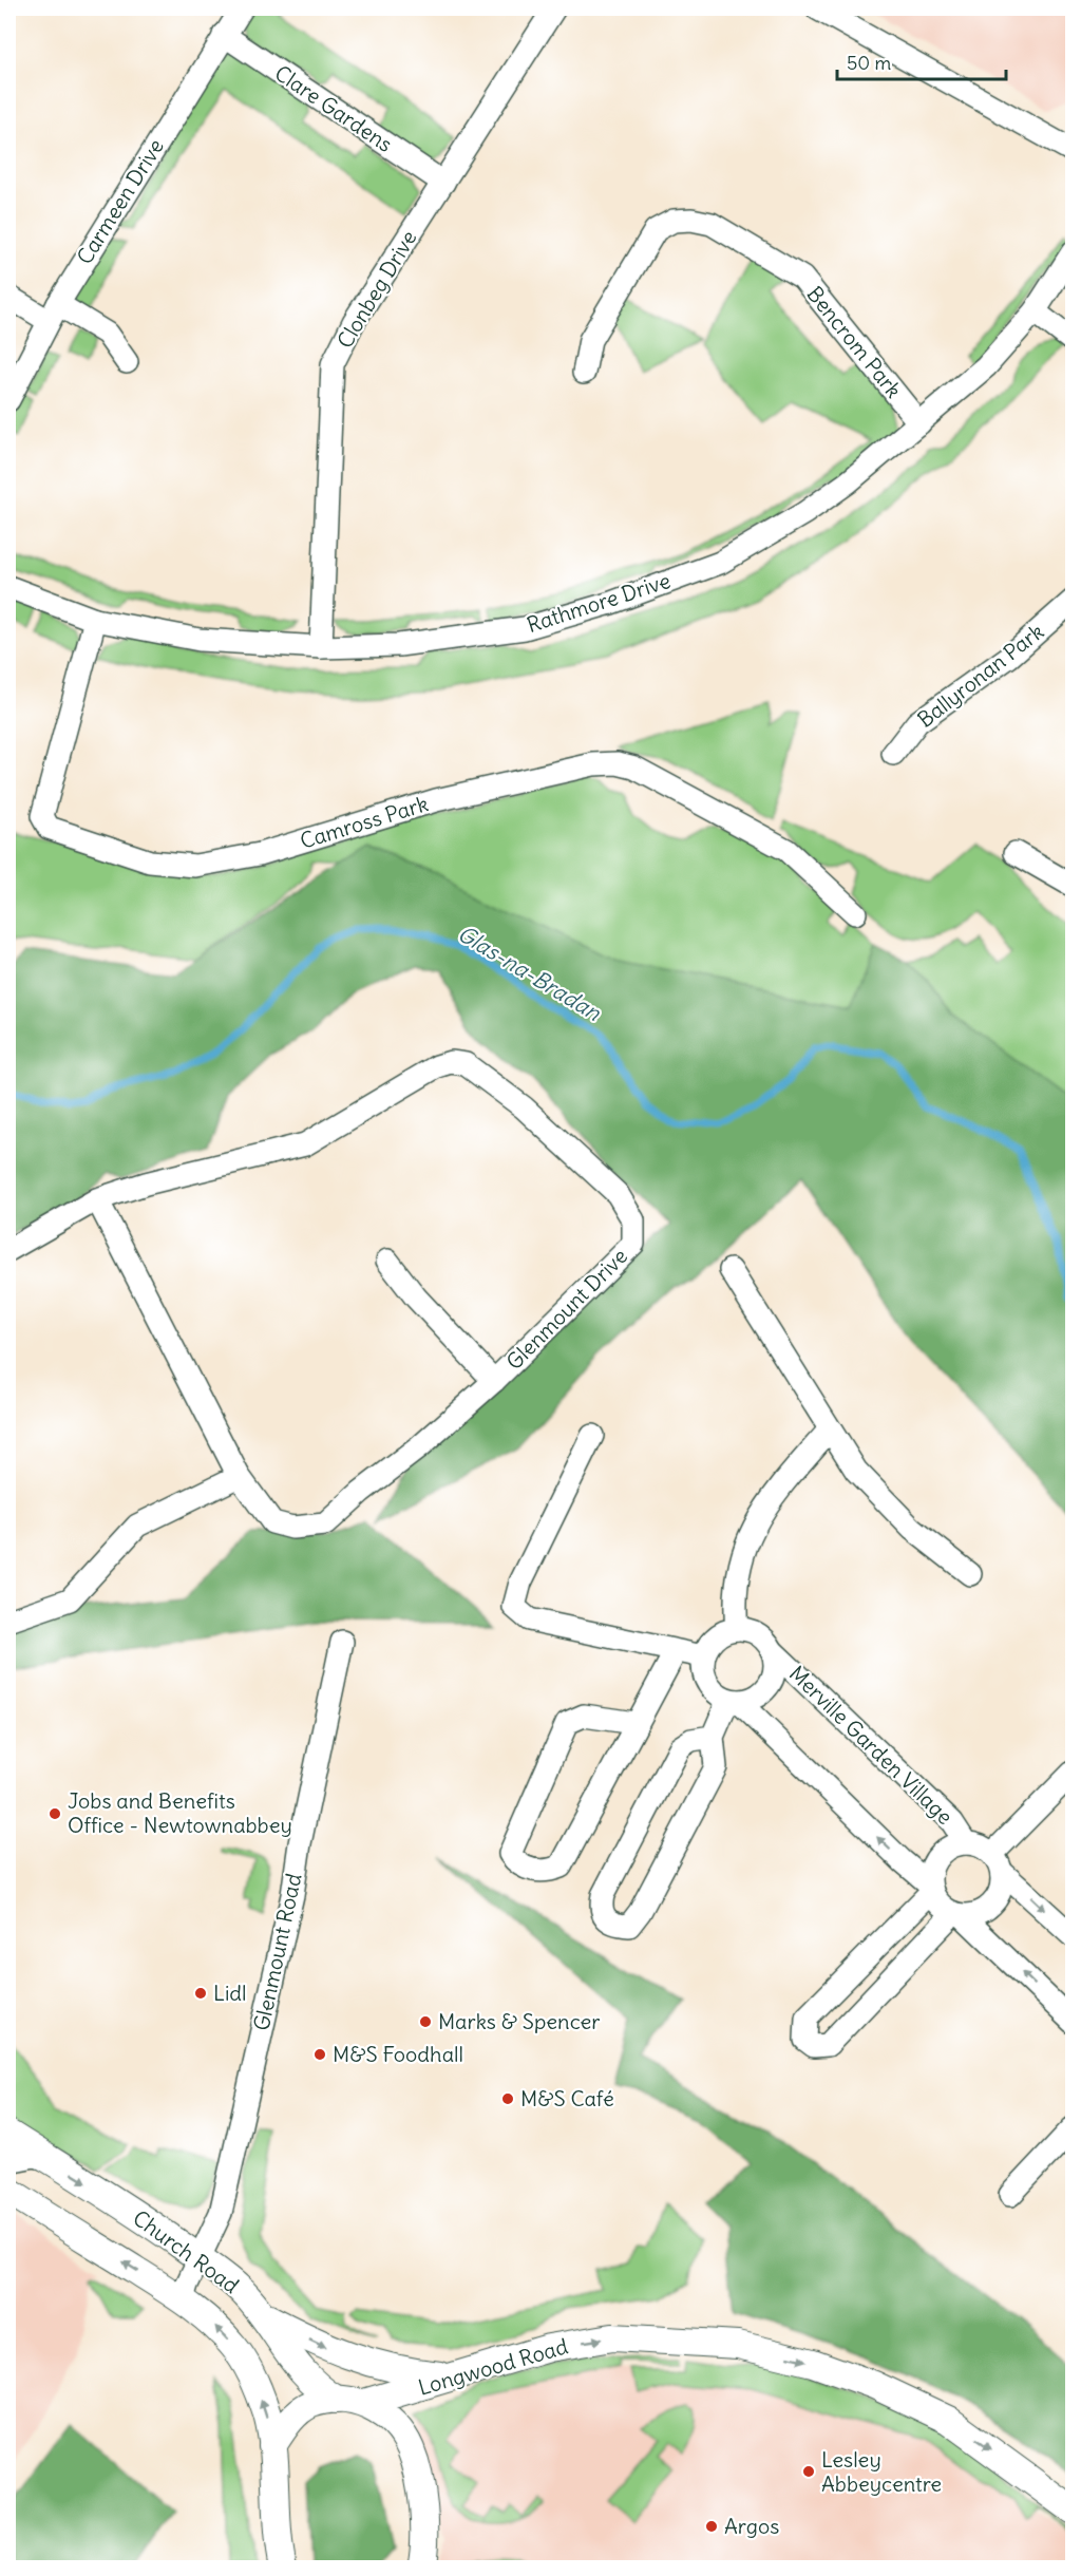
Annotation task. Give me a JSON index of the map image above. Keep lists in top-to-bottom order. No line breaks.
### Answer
{"streets":{"street":["Clare Gardens","Carmeen Drive","Clonbeg Drive","Bencrom Park","Rathmore Drive","Ballyronan Park","Camross Park","Glenmount Drive","Merville Garden Village","Glenmount Road","Church Road","Longwood Road"]},"crossings":[["Clare Gardens","Carmeen Drive"],["Clare Gardens","Clonbeg Drive"],["Clonbeg Drive","Rathmore Drive"],["Bencrom Park","Rathmore Drive"],["Rathmore Drive","Camross Park"],["Glenmount Road","Church Road"]],"one_way":["Longwood Road"],"water":["Glas-na-Bradan"],"places":["Jobs and Benefits Office - Newtownabbey","Lidl","Marks & Spencer","M&S Foodhall","M&S Café","Lesley Abbeycentre","Argos"],"scale_bar":"50 m"}
